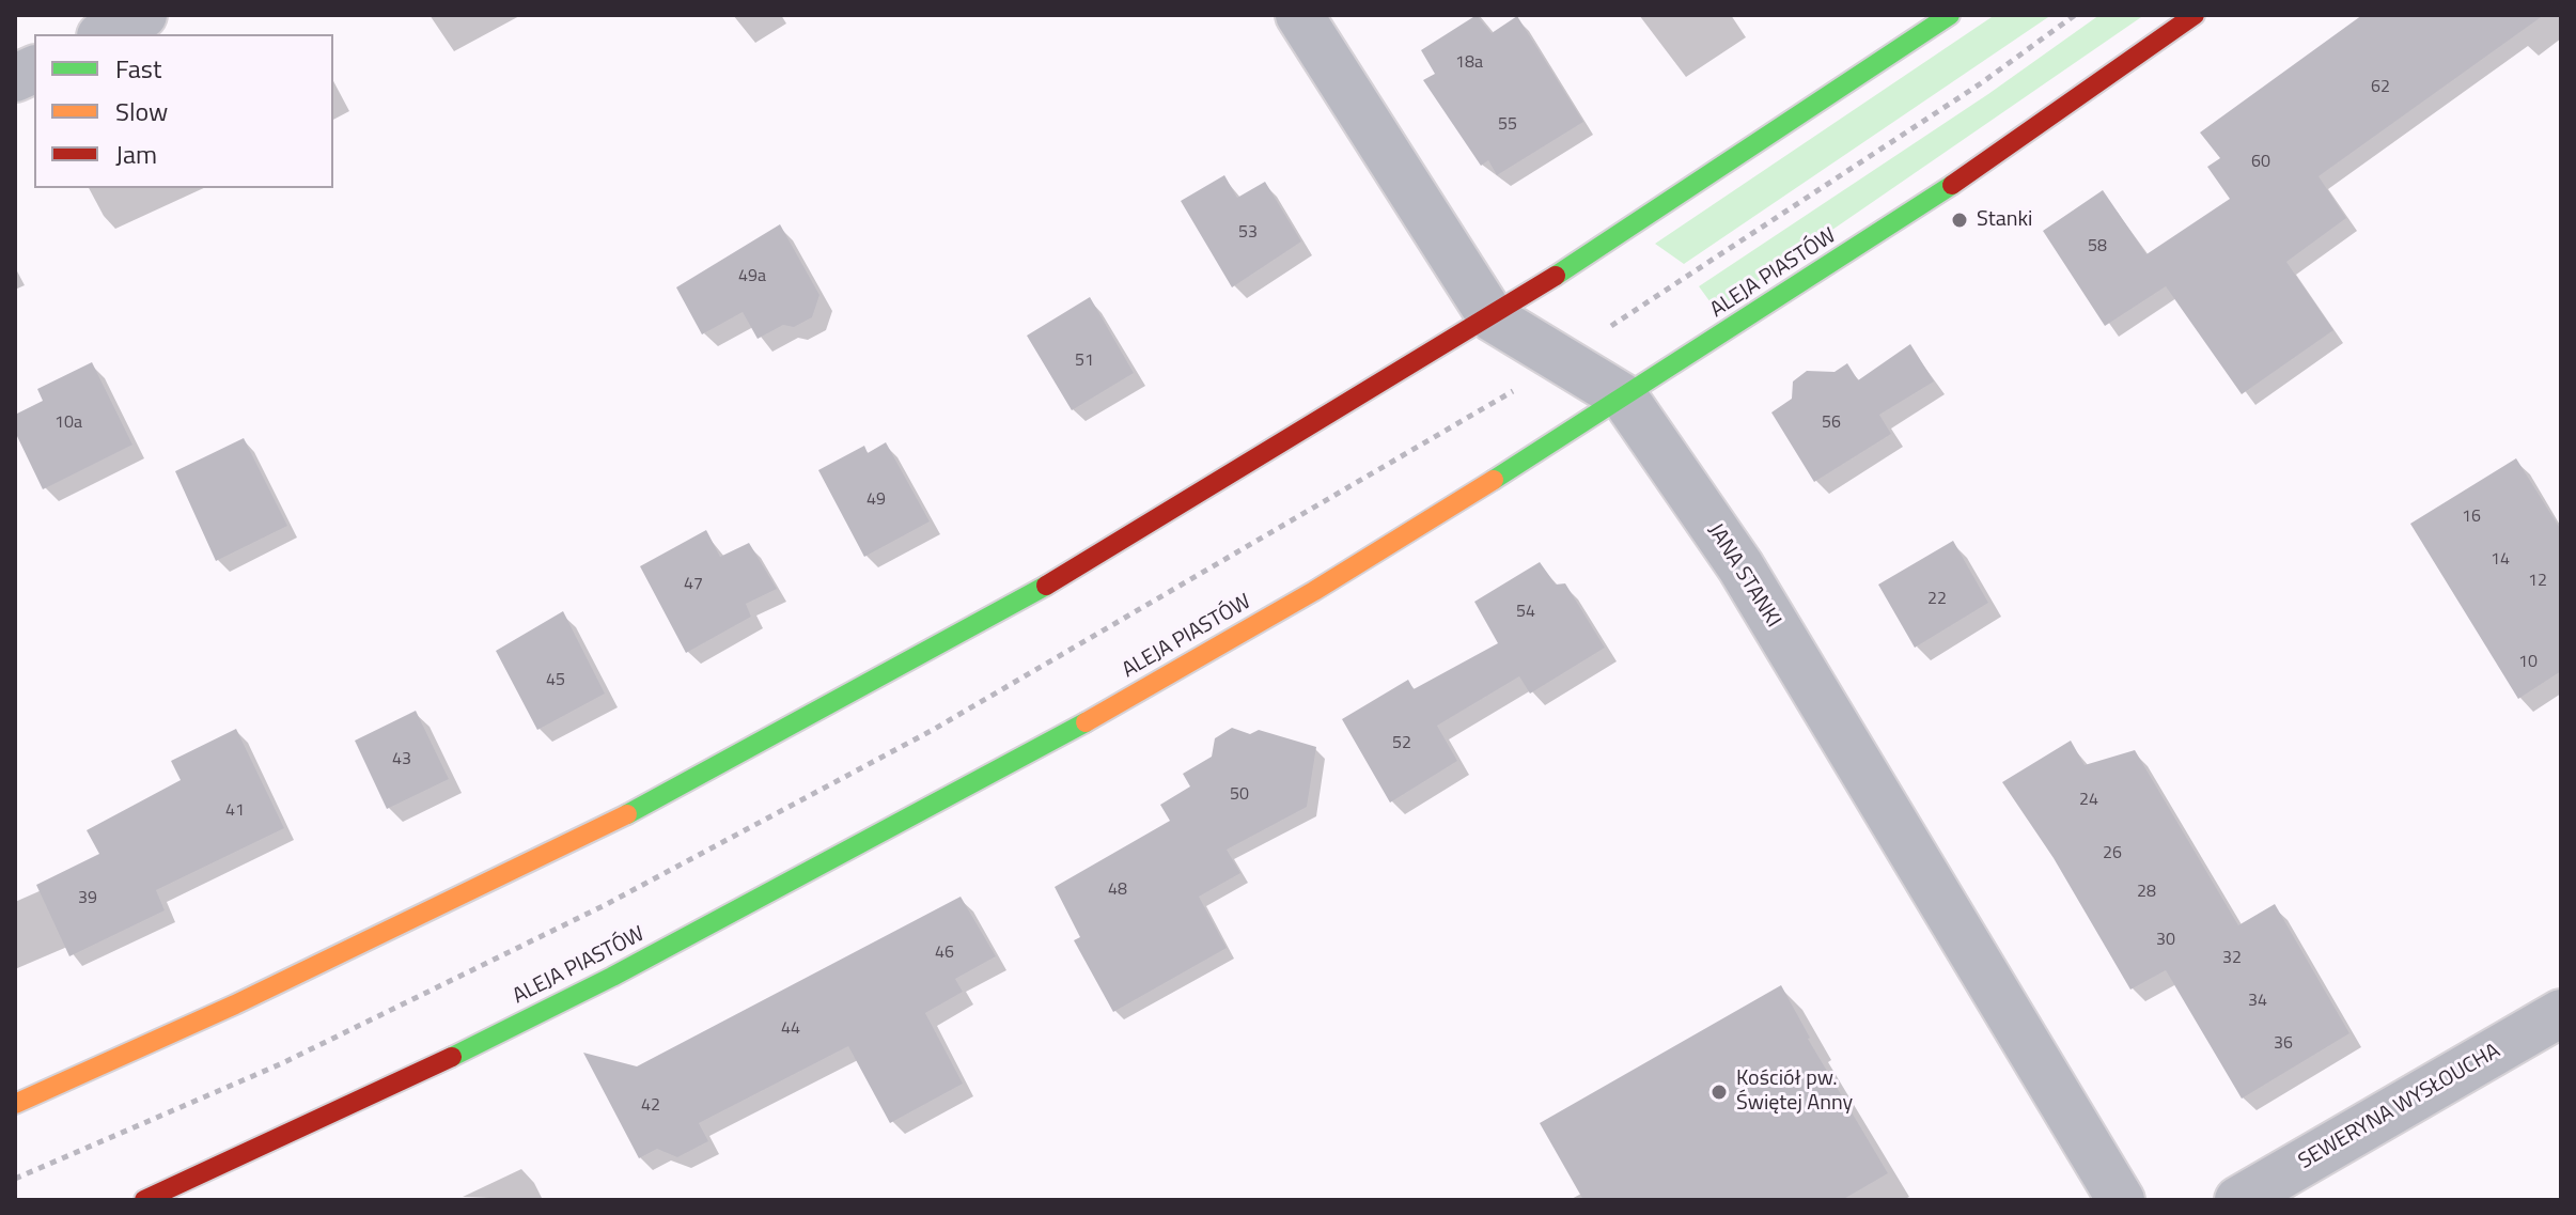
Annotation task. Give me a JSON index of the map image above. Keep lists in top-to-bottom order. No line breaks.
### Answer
{"streets":{"street":["ALEJA PIASTÓW","JANA STANKI","SEWERYNA WYSŁOUCHA"]},"crossings":[["ALEJA PIASTÓW","JANA STANKI"]],"places":["Stanki","Kościół pw. Świętej Anny"],"house_numbers":["18a","62","55","60","53","58","49a","51","10a","56","49","16","14","12","47","22","54","10","45","52","43","50","24","41","26","48","28","39","30","46","32","34","44","36","42"],"legend":["Fast","Slow","Jam"]}
